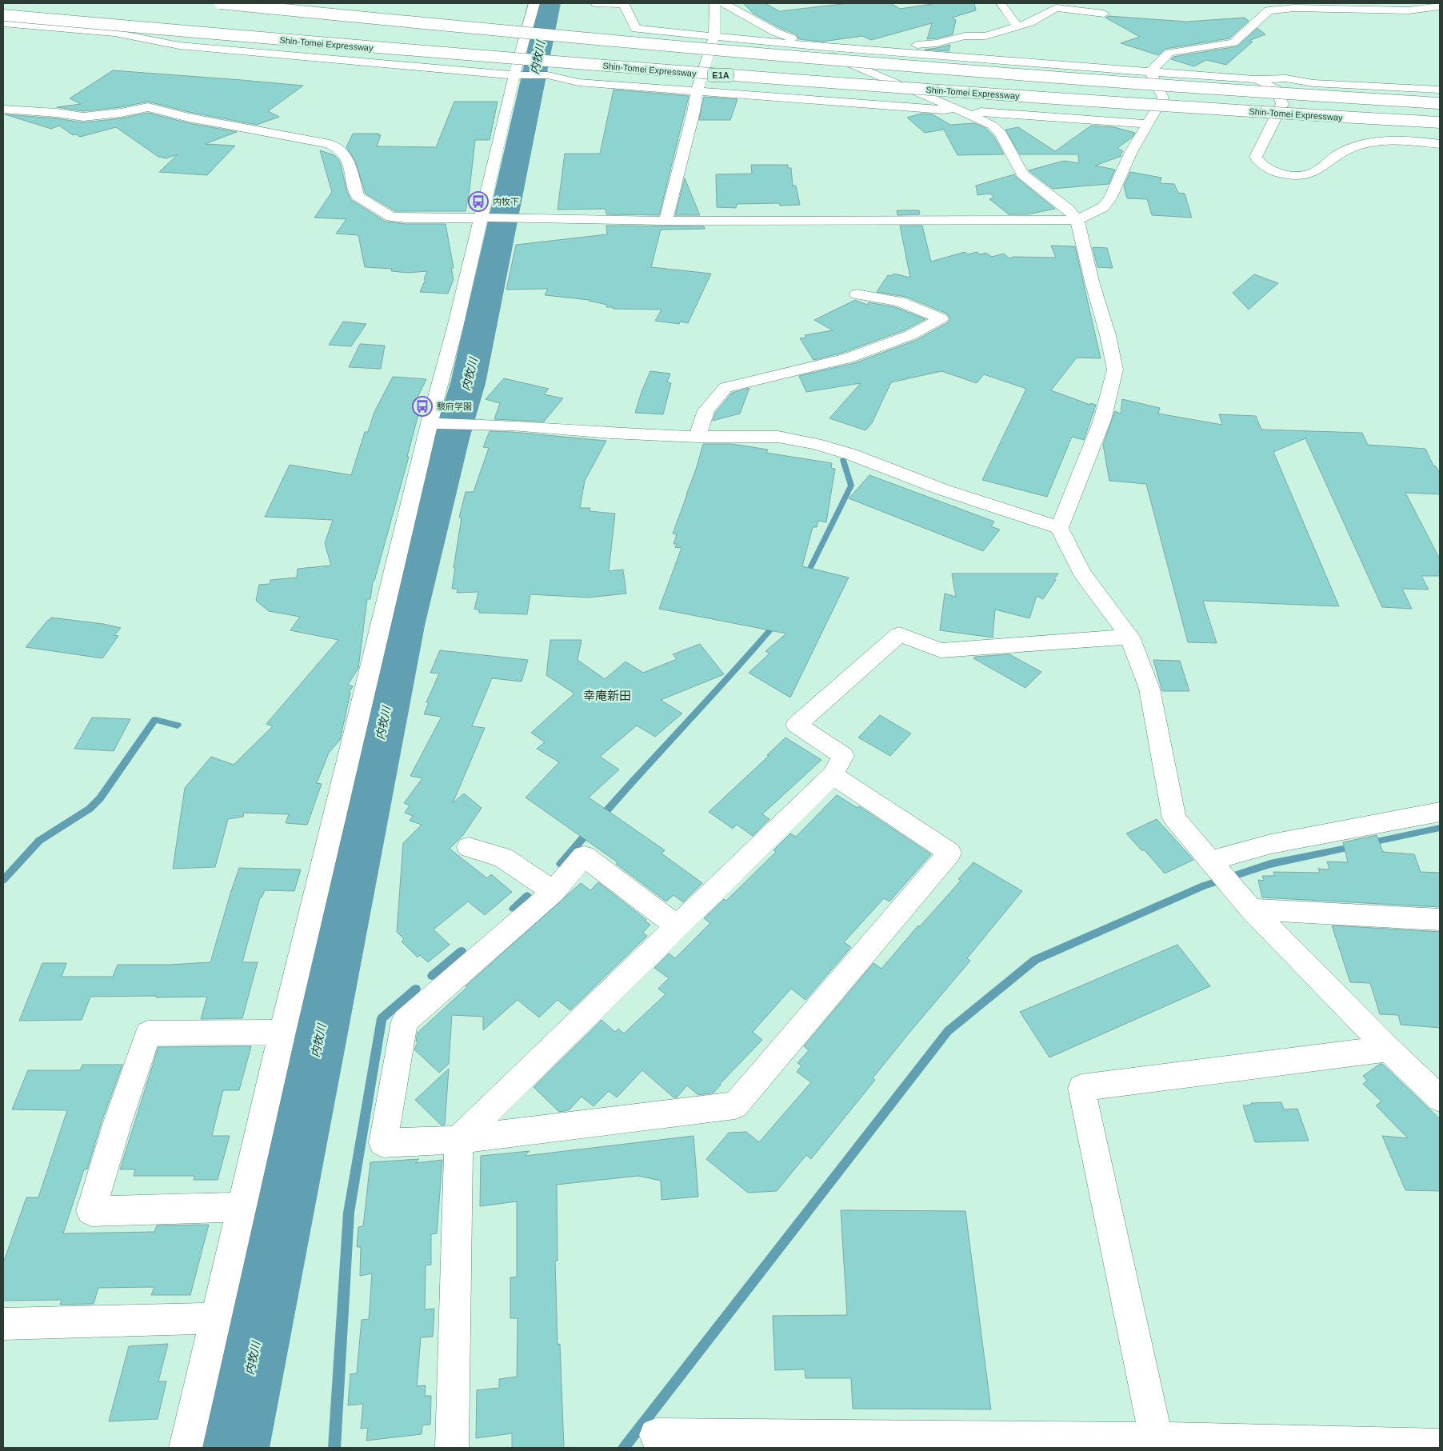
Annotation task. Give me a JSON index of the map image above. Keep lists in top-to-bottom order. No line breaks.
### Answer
{"streets":{"main road":["Shin-Tomei Expressway","E1A"]},"districts":["幸庵新田"],"water":["内牧川"],"places":{"bus stop":["内牧下","駿府学園"]}}
